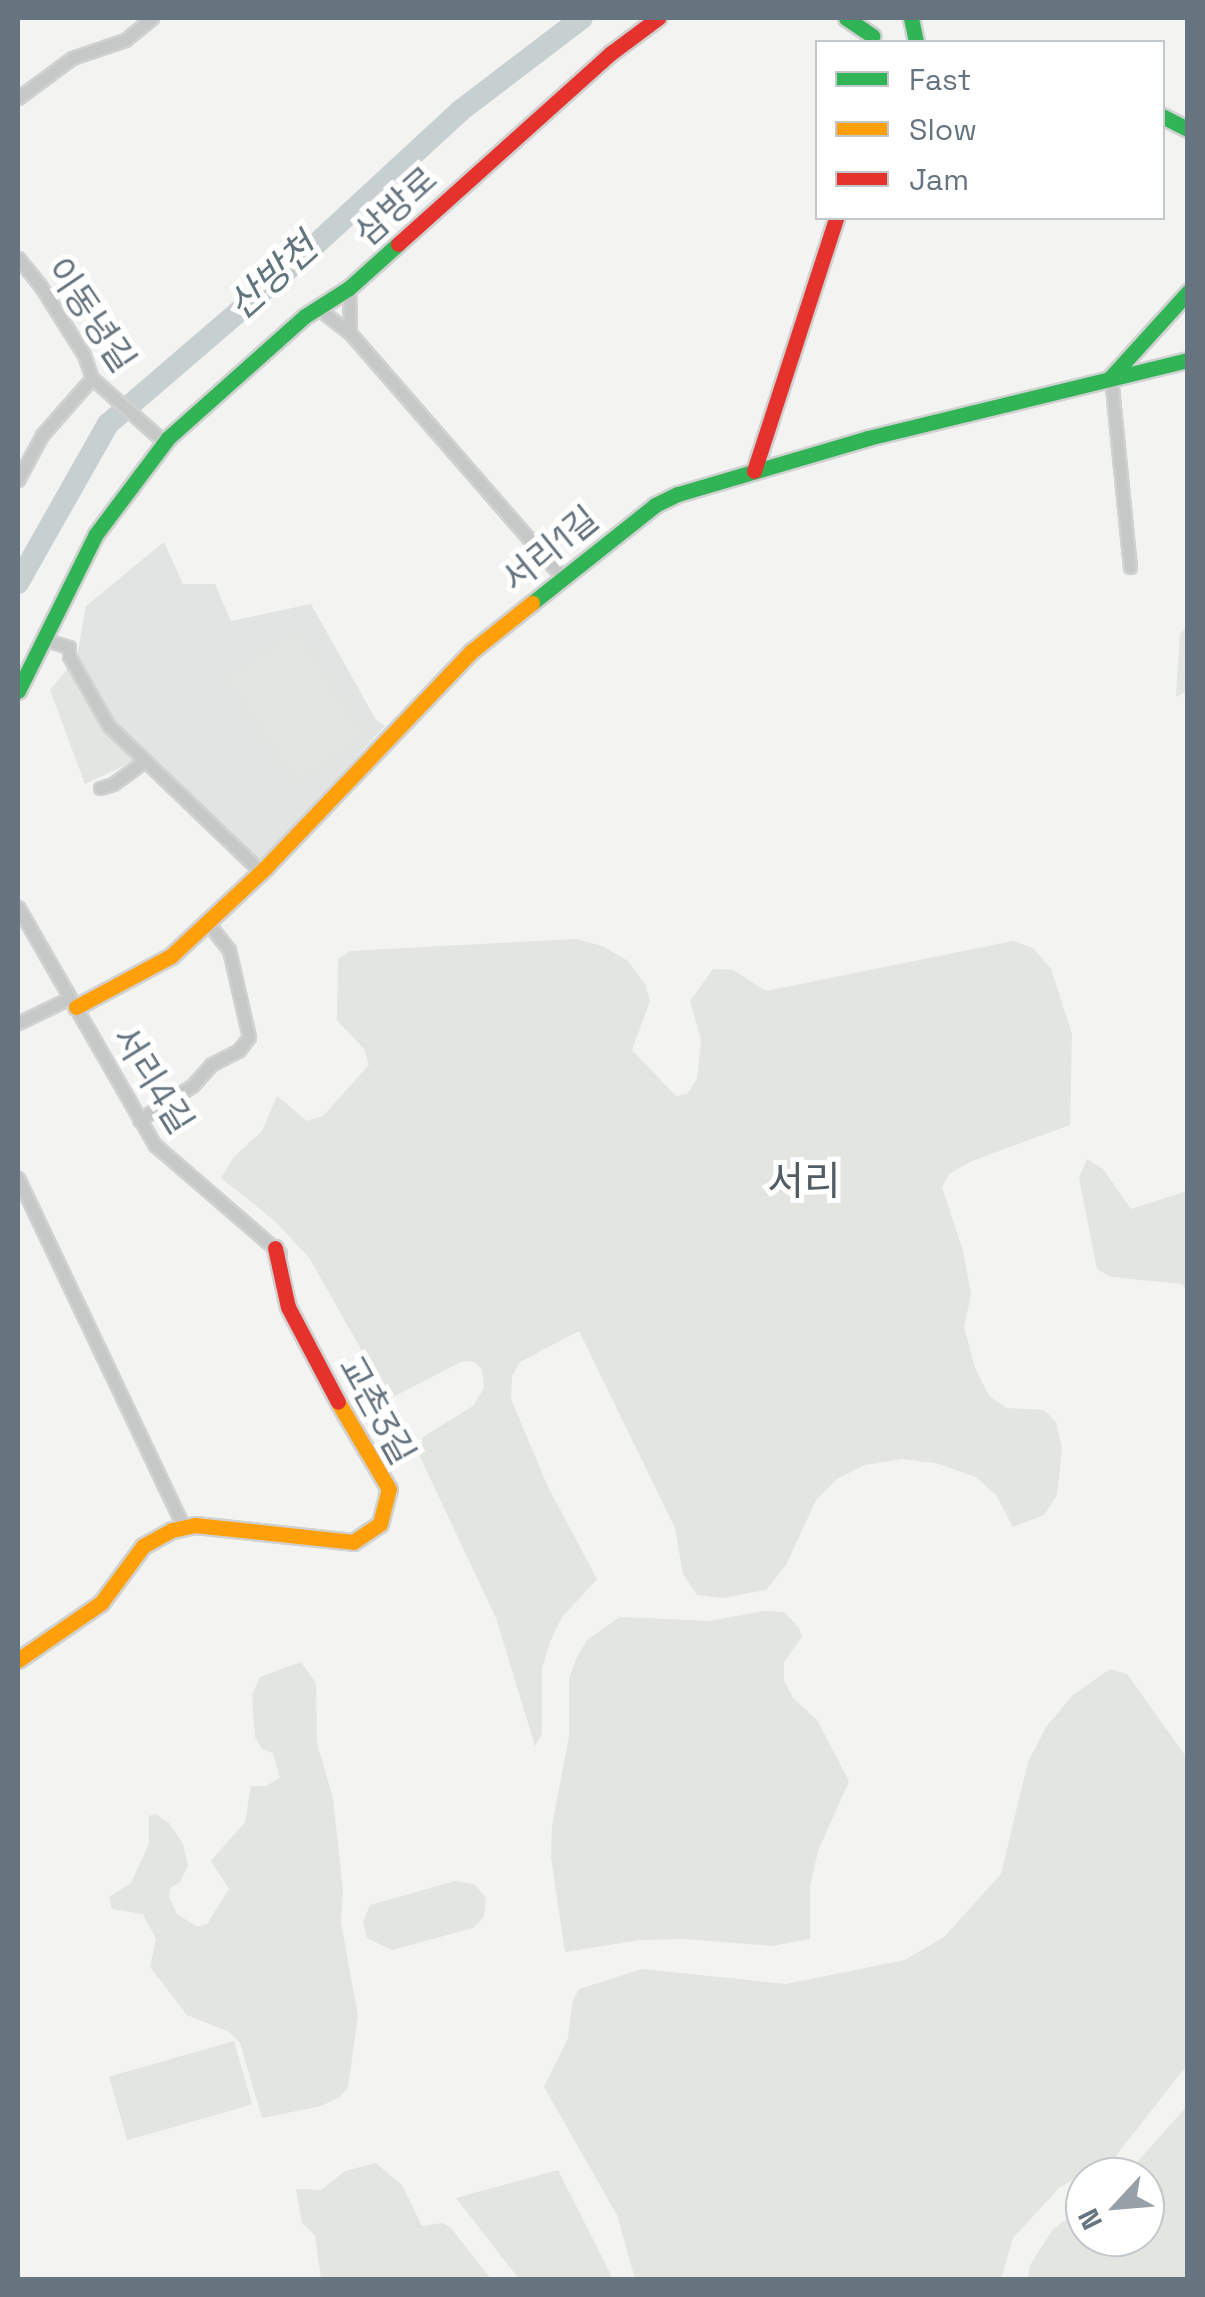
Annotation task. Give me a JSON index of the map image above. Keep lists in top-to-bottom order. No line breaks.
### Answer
{"streets":{"street":["삼방로","이동녕길","서리1길","서리4길","교촌3길"]},"crossings":[["삼방로","이동녕길"],["서리1길","서리4길"],["서리4길","교촌3길"]],"districts":["서리"],"water":["산방천"],"legend":["Fast","Slow","Jam"],"north":"bottom left"}
